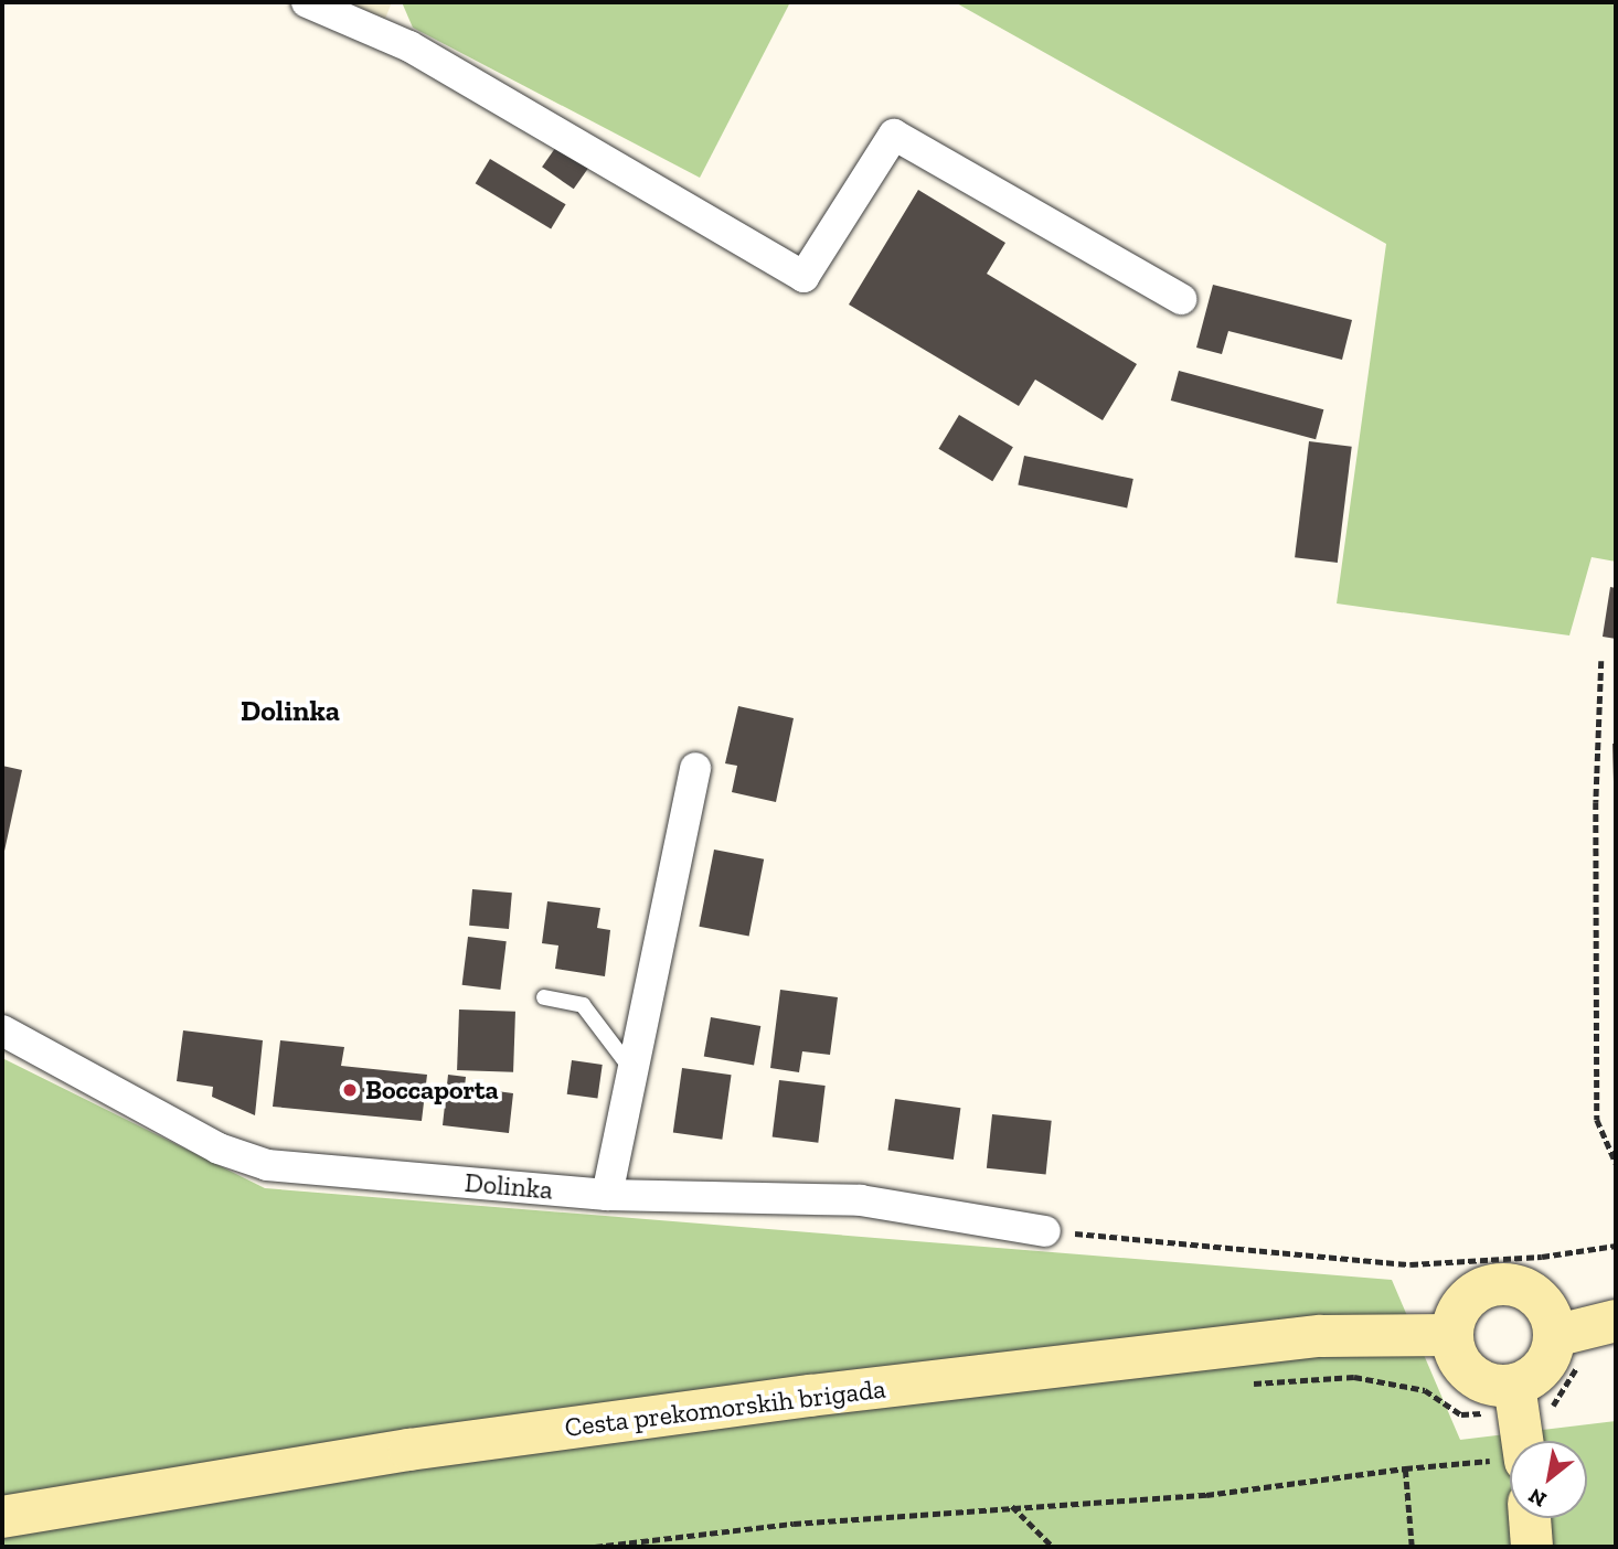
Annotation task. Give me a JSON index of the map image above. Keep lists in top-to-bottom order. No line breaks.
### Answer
{"streets":{"main road":["Cesta prekomorskih brigada"],"street":["Dolinka"]},"districts":["Dolinka"],"places":["Boccaporta"],"north":"bottom left"}
